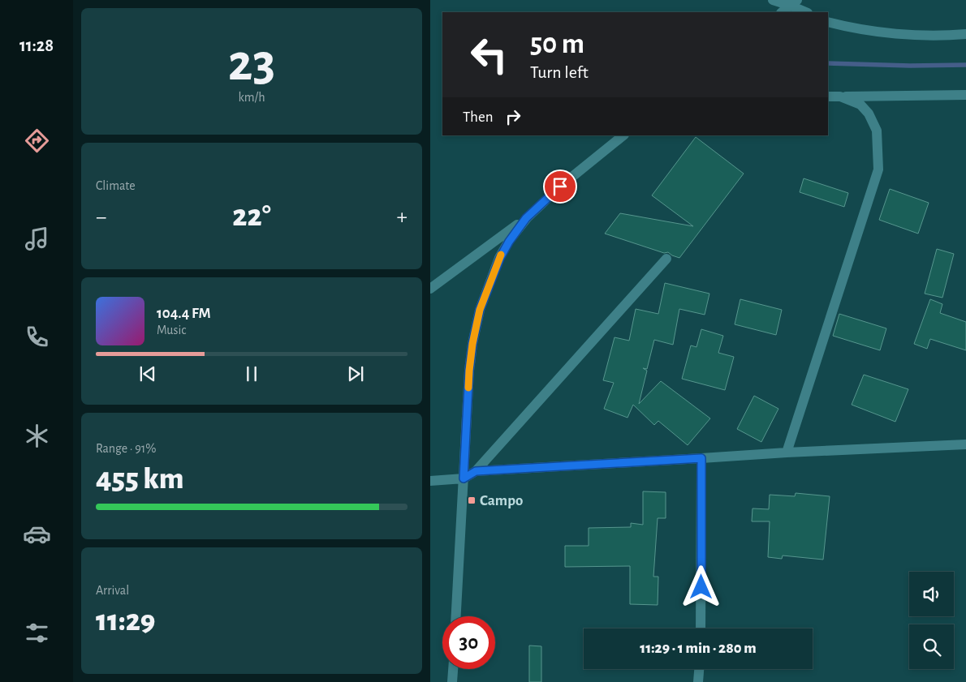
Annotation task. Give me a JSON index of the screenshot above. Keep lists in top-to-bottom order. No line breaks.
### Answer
{"places":{"transit":["Campo"]},"page":{"tabs":"11:28","tile":[["23","km/h"],"Climate",["Range · 91%","455 km"],["Arrival","11:29"]],"turn":["50 m","Turn left"],"then":"Then","heat":["−","22°","+"],"song":["104.4 FM","Music"],"limit":"30","trip":"11:29 · 1 min · 280 m"}}
